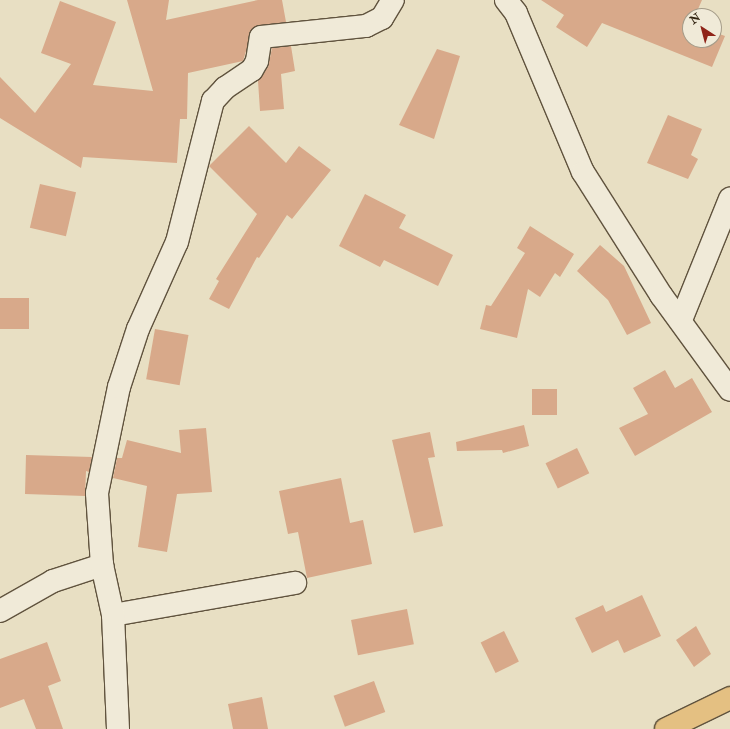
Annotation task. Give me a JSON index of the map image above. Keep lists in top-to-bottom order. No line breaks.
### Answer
{"north":"top left"}
